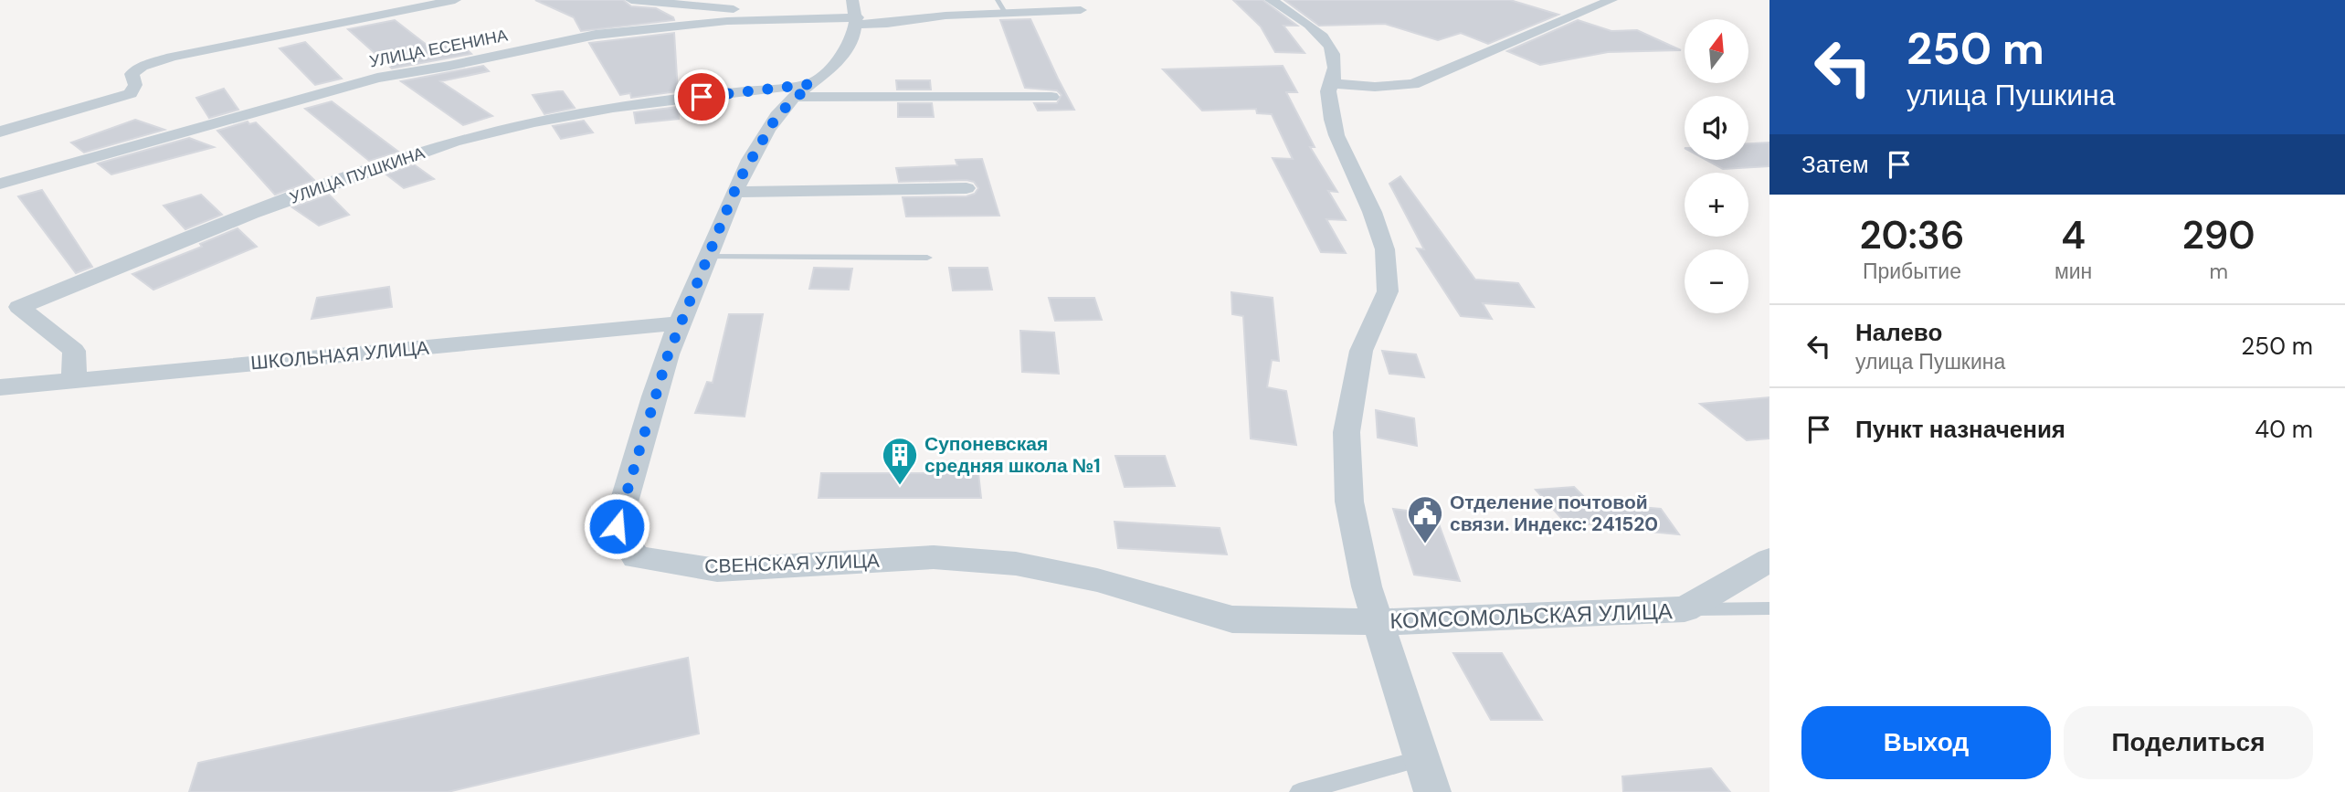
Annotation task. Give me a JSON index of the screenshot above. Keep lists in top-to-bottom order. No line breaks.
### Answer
{"streets":{"street":["УЛИЦА ЕСЕНИНА","УЛИЦА ПУШКИНА","ШКОЛЬНАЯ УЛИЦА","СВЕНСКАЯ УЛИЦА","КОМСОМОЛЬСКАЯ УЛИЦА"]},"crossings":[["УЛИЦА ЕСЕНИНА","СВЕНСКАЯ УЛИЦА"],["УЛИЦА ПУШКИНА","ШКОЛЬНАЯ УЛИЦА"],["УЛИЦА ПУШКИНА","СВЕНСКАЯ УЛИЦА"],["ШКОЛЬНАЯ УЛИЦА","СВЕНСКАЯ УЛИЦА"],["СВЕНСКАЯ УЛИЦА","КОМСОМОЛЬСКАЯ УЛИЦА"]],"places":{"building":["Супоневская средняя школа №1"],"public building":["Отделение почтовой связи. Индекс: 241520"]},"north":"top","page":{"turn":["250 m","улица Пушкина"],"map_buttons":["+","−"],"then":"Затем","eta":["20:36","Прибытие","4","мин","290","m"],"list":[{"name":"Налево","note":"улица Пушкина","value":"250 m"},{"name":"Пункт назначения","value":"40 m"}],"buttons":["Выход","Поделиться"]}}
